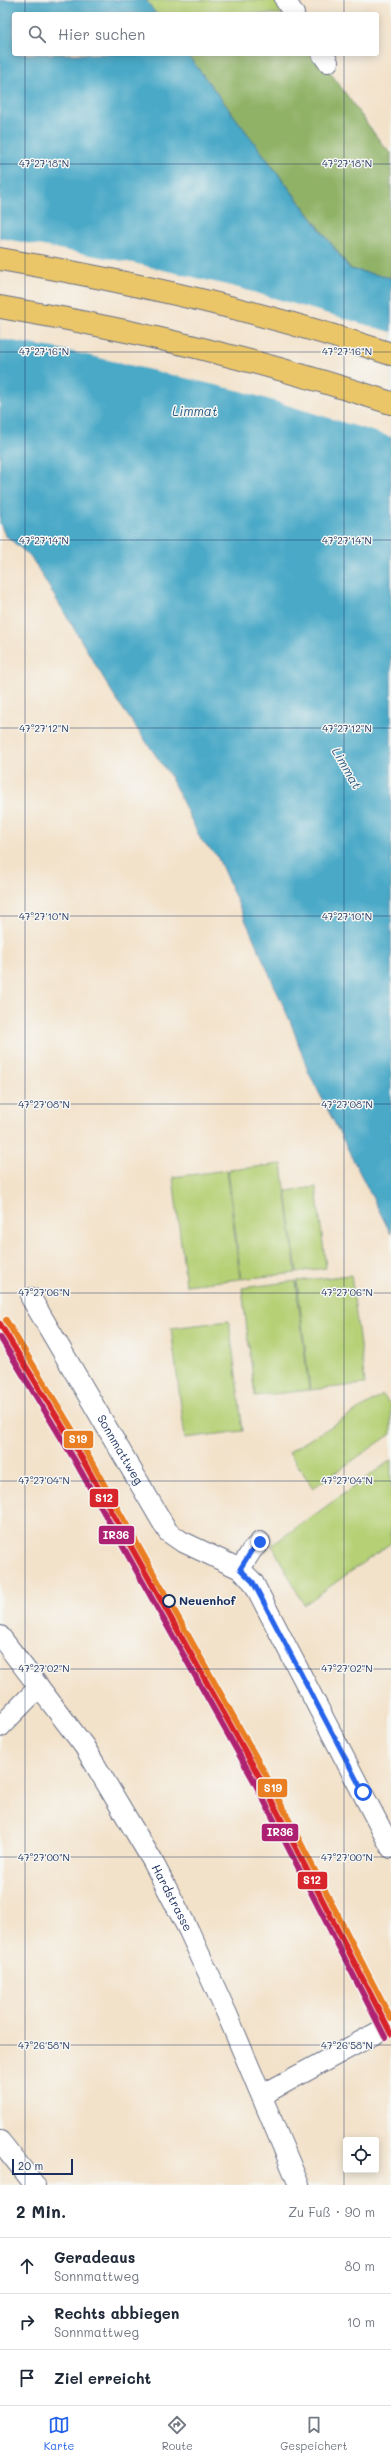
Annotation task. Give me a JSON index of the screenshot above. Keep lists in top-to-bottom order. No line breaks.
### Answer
{"streets":{"street":["Sonnmattweg","Hardstrasse"]},"water":["Limmat"],"places":["Neuenhof"],"lines":["transit line S19","transit line S12","transit line IR36"],"scale_bar":"20 m","page":{"search":"Hier suchen","scale":"20 m","heading":["2 Min.","Zu Fuß · 90 m"],"list":[["Geradeaus","Sonnmattweg","80 m"],["Rechts abbiegen","Sonnmattweg","10 m"],"Ziel erreicht"],"nav":["Karte","Route","Gespeichert"]},"coordinates":["47°27'18\"N","47°27'16\"N","47°27'14\"N","47°27'12\"N","47°27'10\"N","47°27'08\"N","47°27'06\"N","47°27'04\"N","47°27'02\"N","47°27'00\"N","47°26'58\"N"]}
